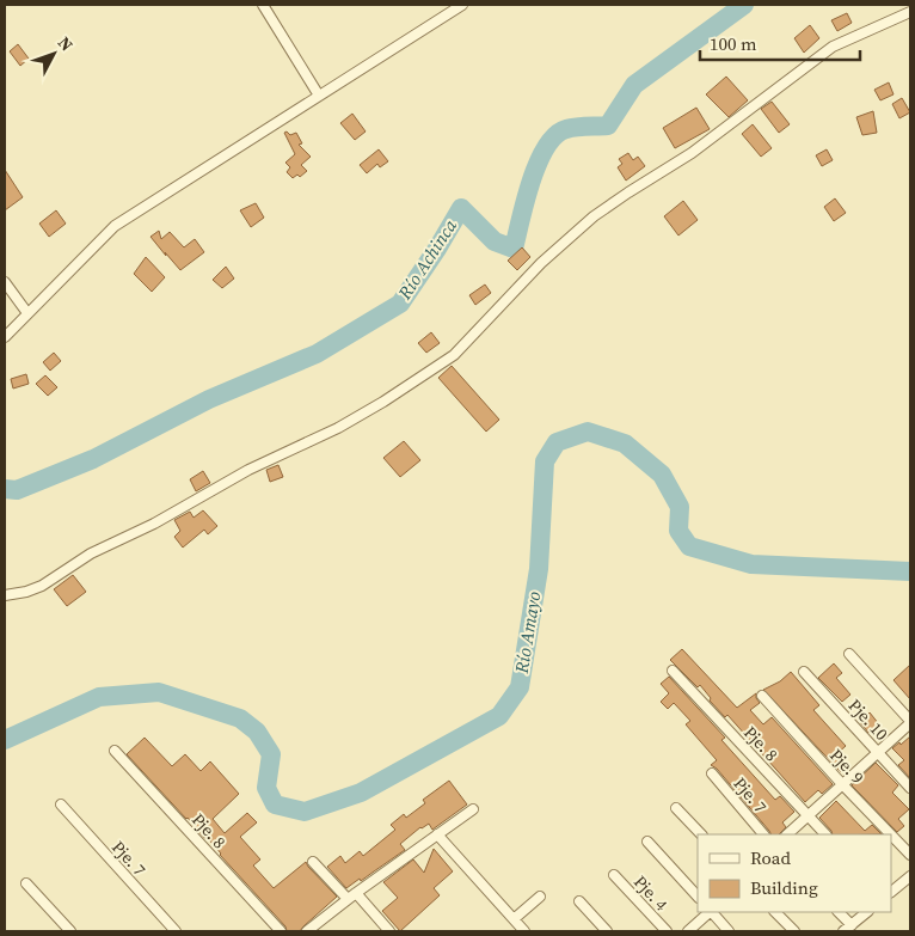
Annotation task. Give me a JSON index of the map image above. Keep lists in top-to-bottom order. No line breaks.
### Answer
{"streets":{"street":["Pje. 10","Pje. 8","Pje. 9","Pje. 7","Pje. 4"]},"water":["Río Achinca","Río Amayo"],"legend":["Road","Building"],"scale_bar":"100 m","north":"top right"}
